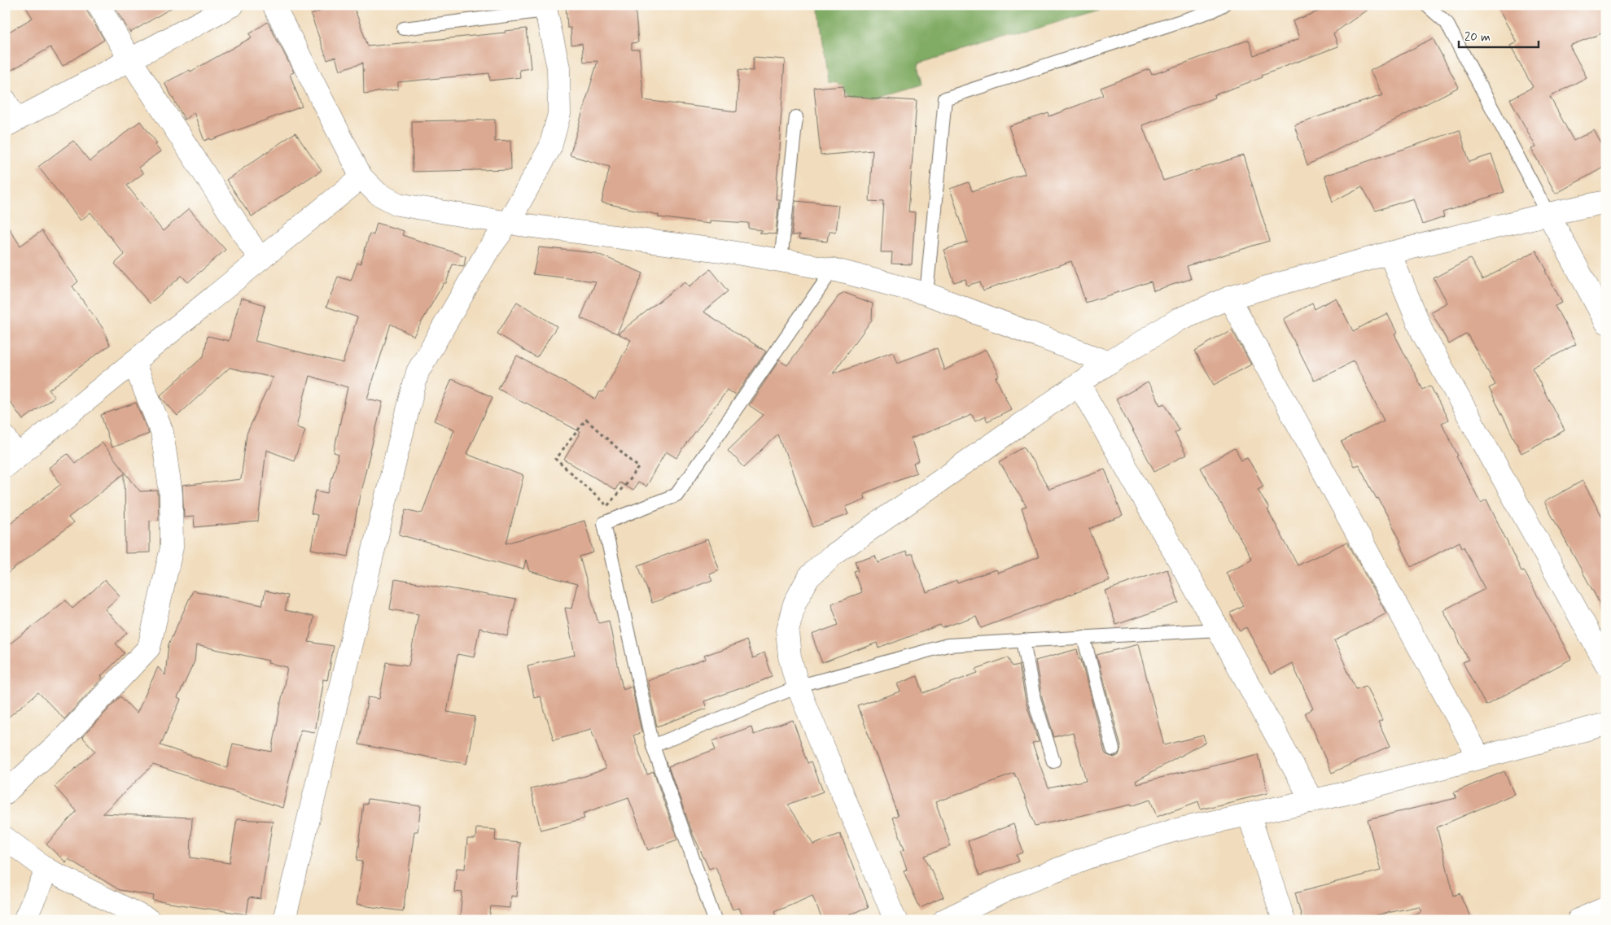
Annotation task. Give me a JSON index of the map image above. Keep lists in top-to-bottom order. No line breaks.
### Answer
{"scale_bar":"20 m"}
